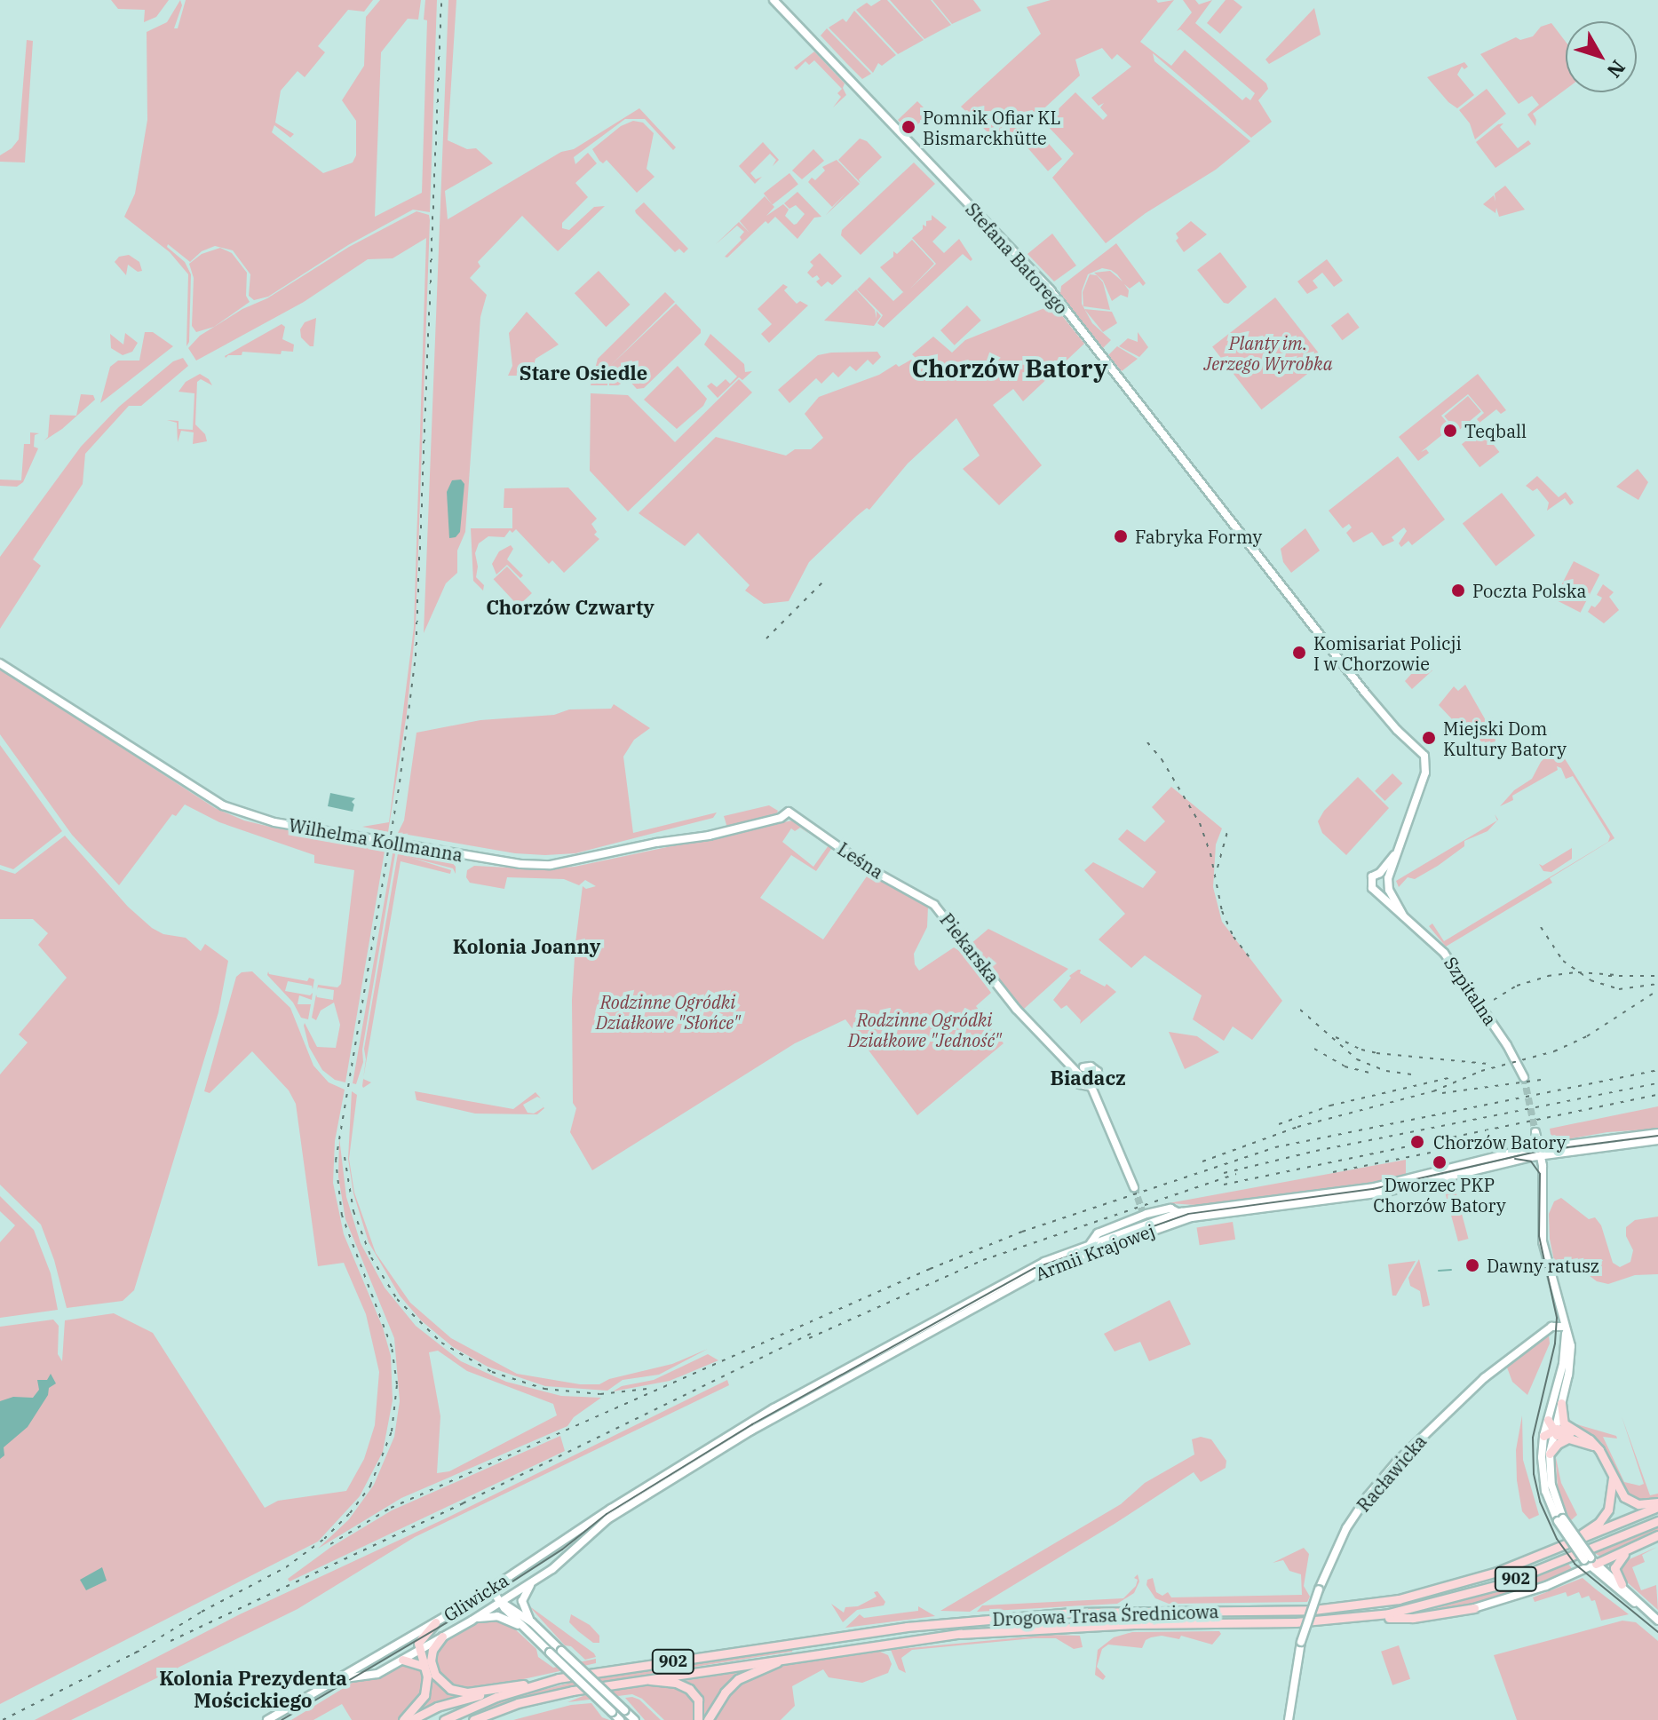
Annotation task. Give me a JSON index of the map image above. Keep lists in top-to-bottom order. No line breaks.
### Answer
{"streets":{"main road":["902","Drogowa Trasa Średnicowa"],"street":["Stefana Batorego","Wilhelma Kollmanna","Leśna","Piekarska","Szpitalna","Armii Krajowej","Racławicka","Gliwicka"]},"crossings":[["Wilhelma Kollmanna","Leśna"],["Leśna","Piekarska"],["Armii Krajowej","Gliwicka"],["902","Drogowa Trasa Średnicowa"]],"districts":["Chorzów Batory","Stare Osiedle","Chorzów Czwarty","Kolonia Joanny","Biadacz","Kolonia Prezydenta Mościckiego"],"parks":["Planty im. Jerzego Wyrobka","Rodzinne Ogródki Działkowe \"Słońce\"","Rodzinne Ogródki Działkowe \"Jedność\""],"places":["Pomnik Ofiar KL Bismarckhütte","Teqball","Fabryka Formy","Poczta Polska","Komisariat Policji I w Chorzowie","Miejski Dom Kultury Batory","Chorzów Batory","Dworzec PKP Chorzów Batory","Dawny ratusz"],"north":"bottom right"}
